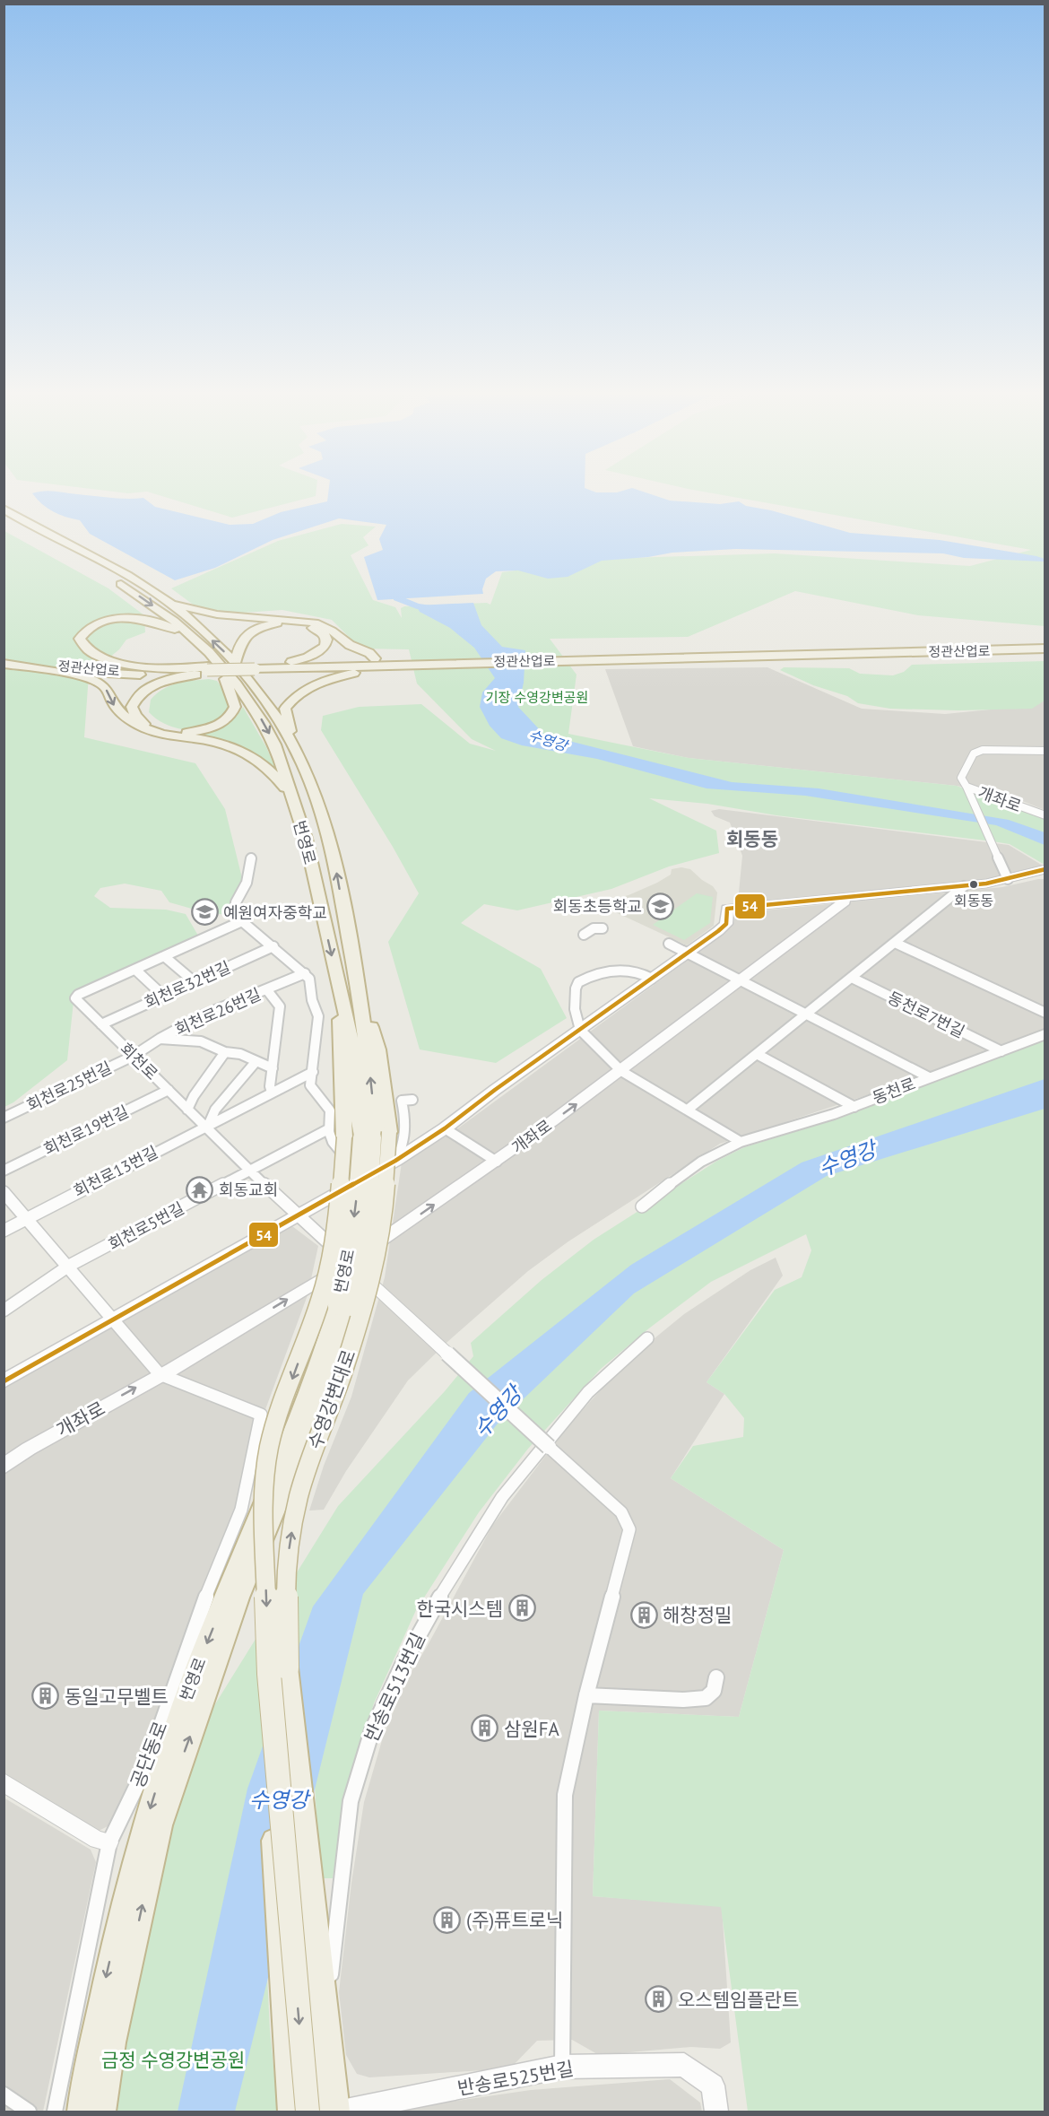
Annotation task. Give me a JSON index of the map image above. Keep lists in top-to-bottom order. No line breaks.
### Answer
{"streets":{"highway":["정관산업로","번영로","수영강변대로"],"main road":["개좌로","반송로525번길"],"street":["회천로32번길","회천로26번길","동천로7번길","회천로","회천로25번길","동천로","회천로19번길","회천로13번길","회천로5번길","반송로513번길","공단동로"]},"crossings":[["정관산업로","번영로"],["개좌로","회천로"],["개좌로","공단동로"],["번영로","수영강변대로"],["회천로32번길","회천로"],["회천로26번길","회천로"],["회천로26번길","회천로25번길"],["동천로7번길","동천로"],["회천로","회천로25번길"],["회천로","회천로19번길"],["회천로","회천로13번길"],["회천로","회천로5번길"],["반송로513번길","반송로525번길"]],"one_way":["개좌로"],"districts":["회동동"],"water":["수영강"],"parks":["기장 수영강변공원","금정 수영강변공원"],"places":{"other":["회동동"],"school or university":["회동초등학교","예원여자중학교"],"temple":["회동교회"],"building":["한국시스템","해창정밀","동일고무벨트","삼원FA","(주)퓨트로닉","오스템임플란트"]},"lines":["transit line 54"]}
